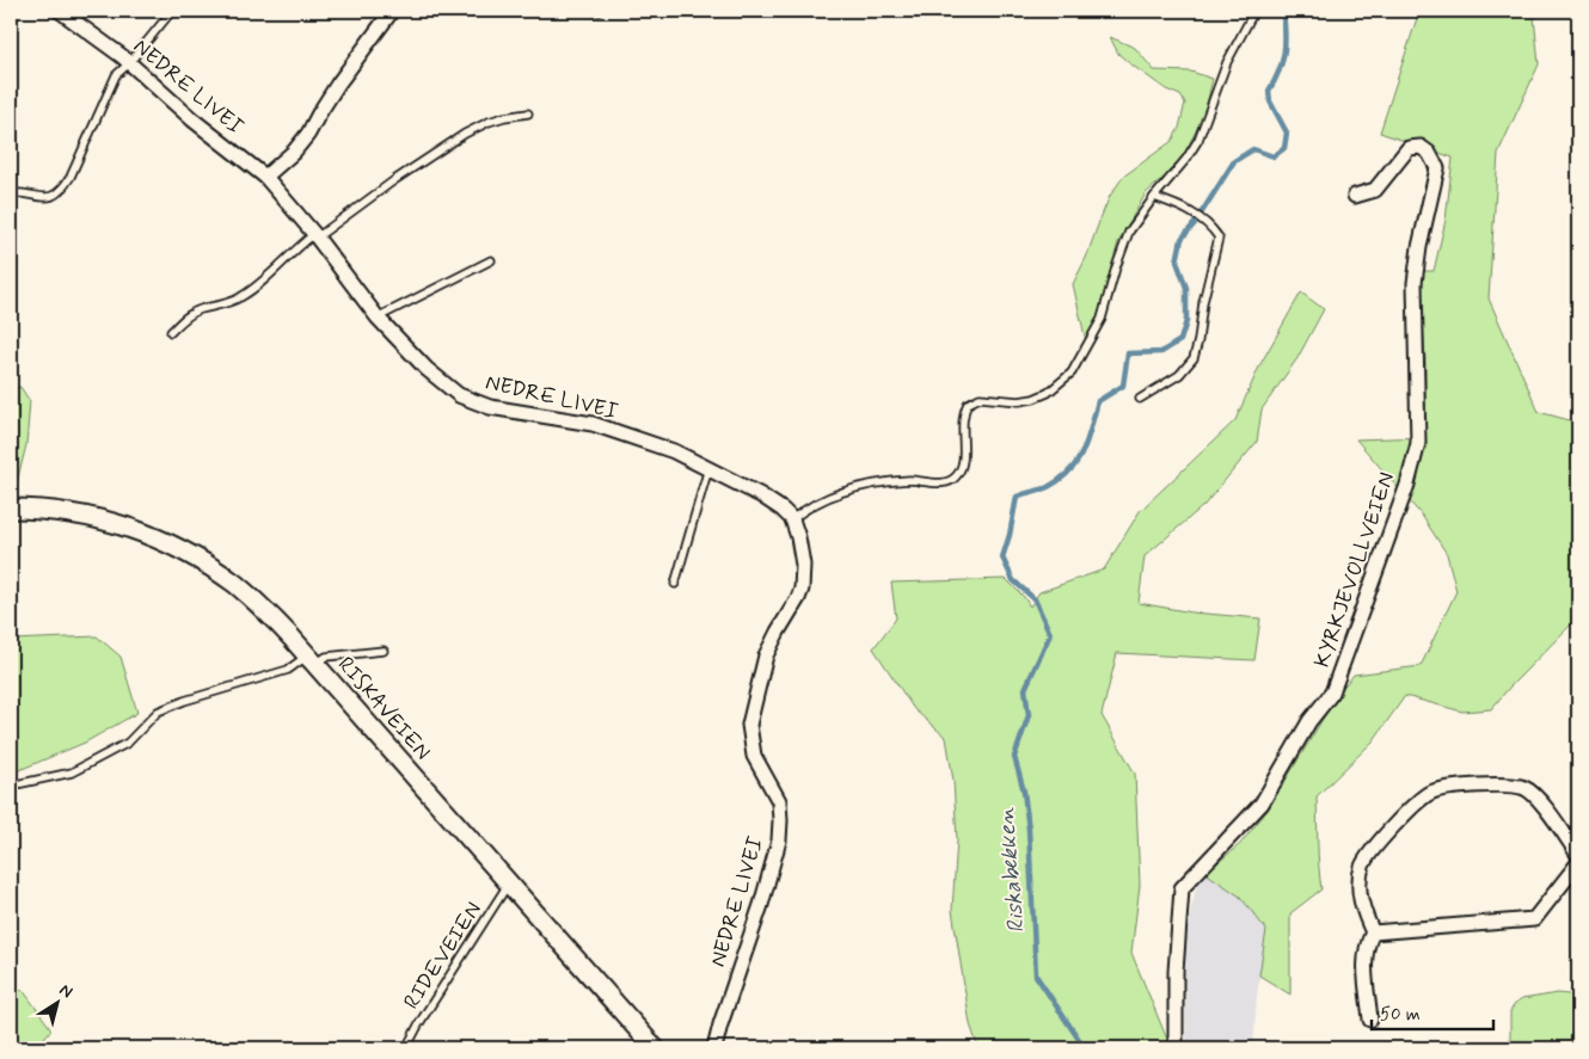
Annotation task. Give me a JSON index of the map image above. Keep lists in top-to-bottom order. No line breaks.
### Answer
{"streets":{"main road":["RISKAVEIEN"],"street":["NEDRE LIVEI","KYRKJEVOLLVEIEN"],"lane":["RIDEVEIEN"]},"crossings":[["RISKAVEIEN","RIDEVEIEN"]],"water":["Riskabekken"],"scale_bar":"50 m","north":"top right"}
